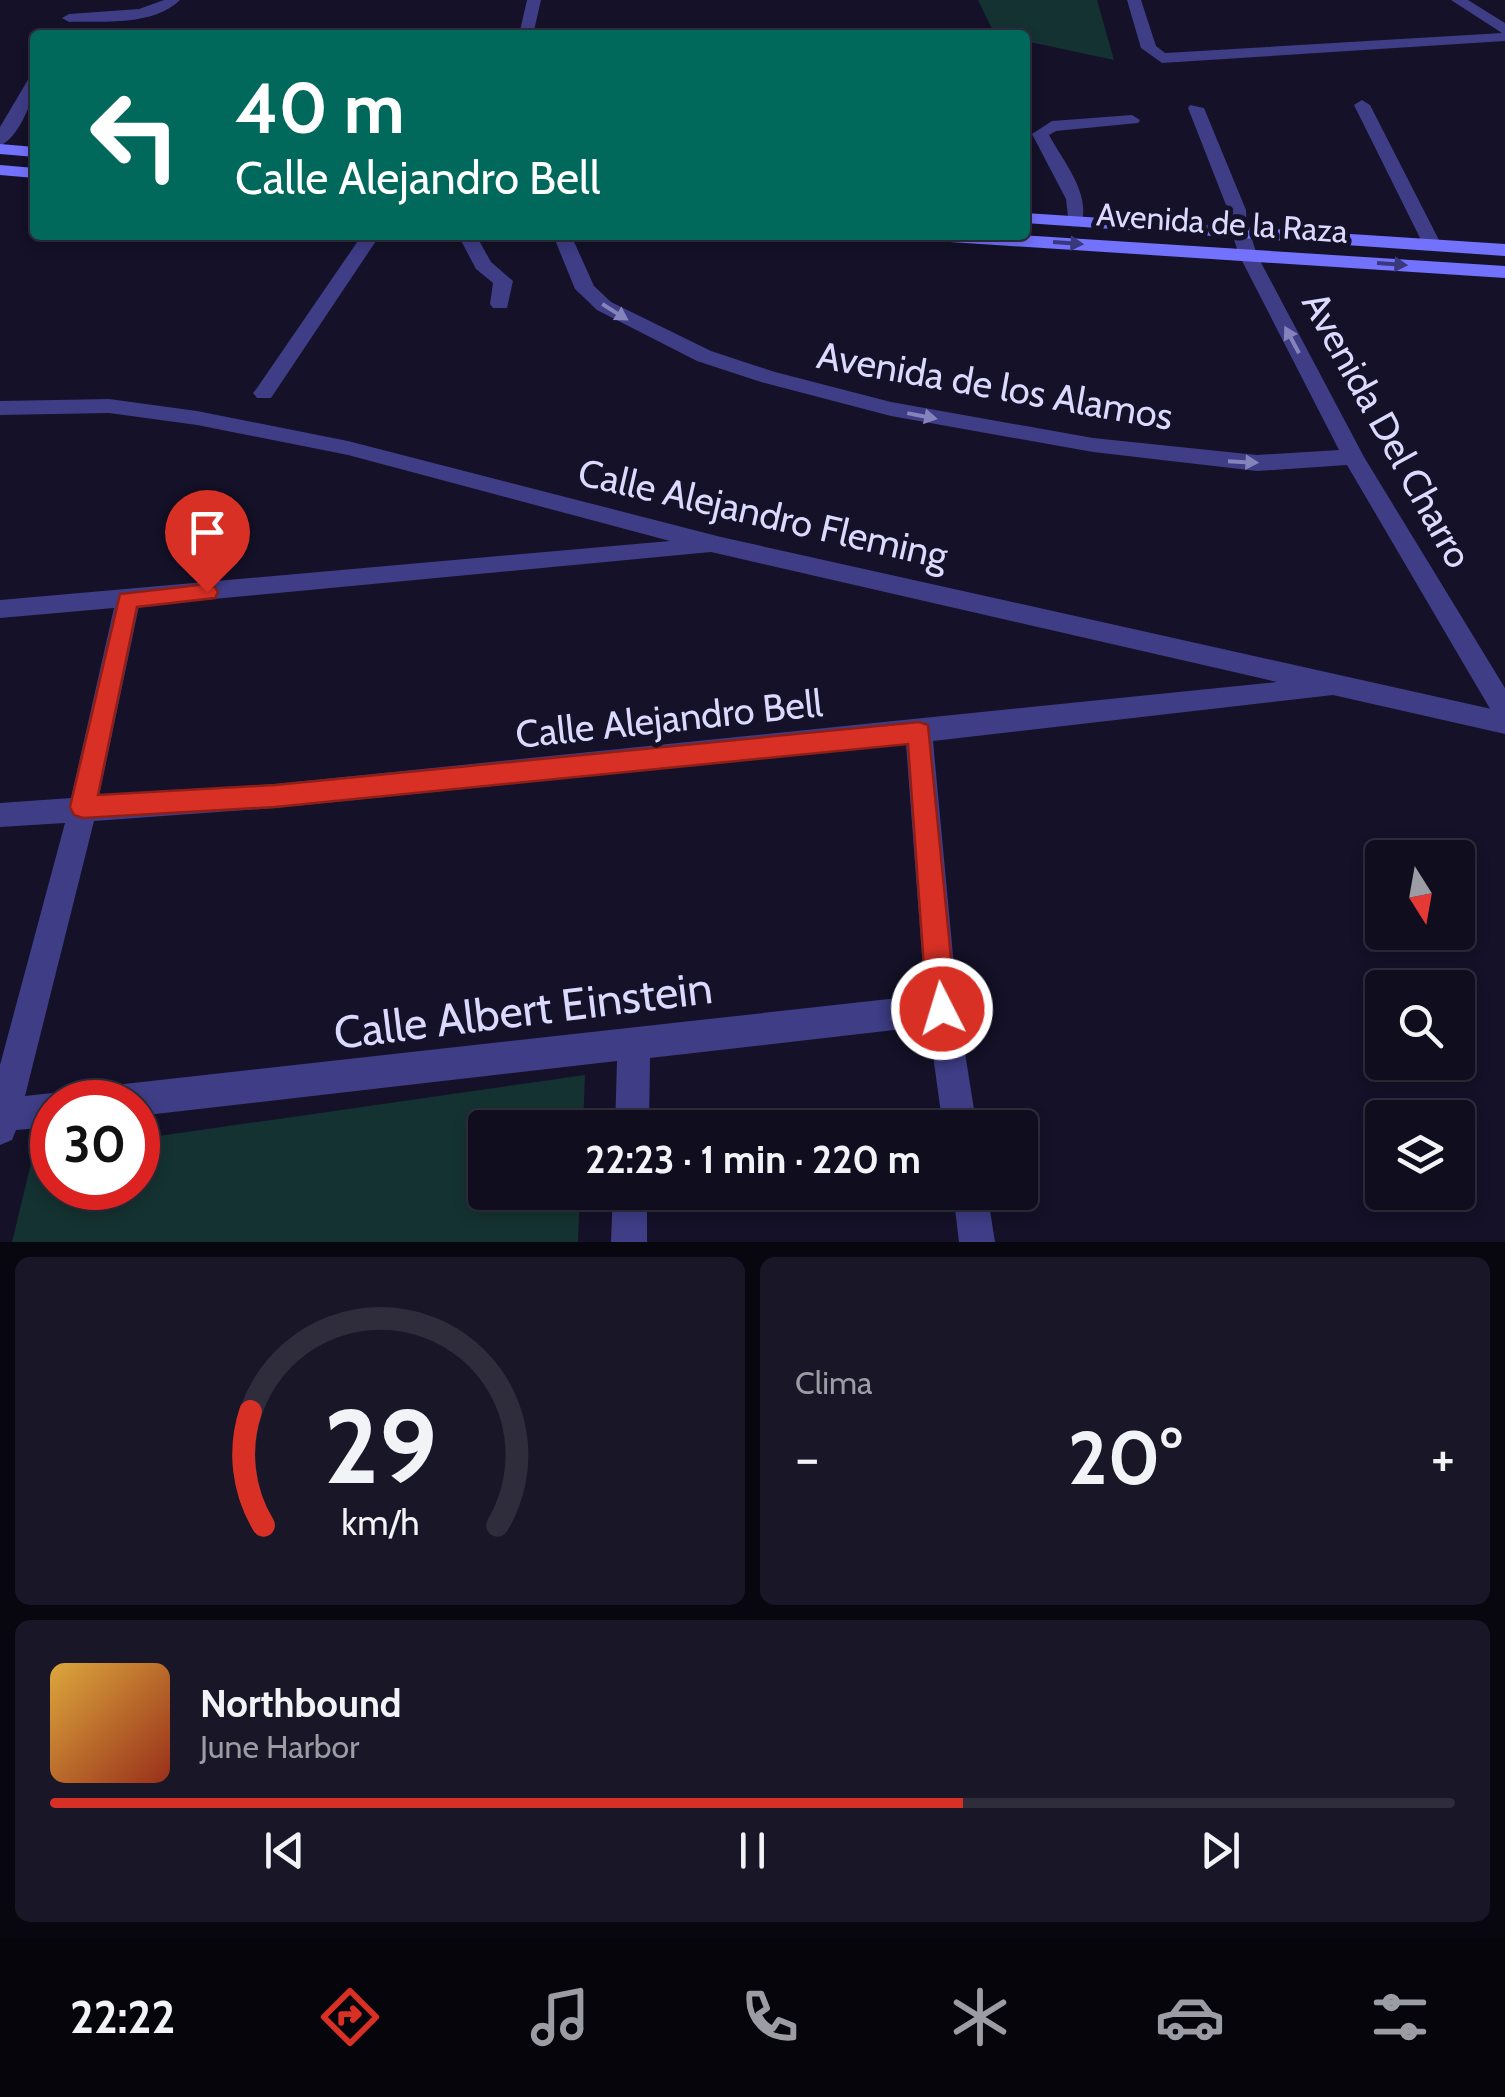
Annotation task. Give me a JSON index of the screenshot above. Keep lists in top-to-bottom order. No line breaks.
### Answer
{"streets":{"main road":["Avenida de la Raza"],"street":["Avenida de los Alamos","Avenida Del Charro","Calle Alejandro Fleming","Calle Alejandro Bell","Calle Albert Einstein"]},"crossings":[["Avenida de la Raza","Avenida Del Charro"],["Avenida de los Alamos","Avenida Del Charro"],["Calle Alejandro Fleming","Calle Alejandro Bell"]],"one_way":["Avenida de los Alamos"],"north":"bottom","page":{"turn":["40 m","Calle Alejandro Bell"],"limit":"30","trip":"22:23 · 1 min · 220 m","tile":"Clima","heat":["−","20°","+"],"song":["Northbound","June Harbor"],"tabs":"22:22","gauge":["29","km/h"]}}
